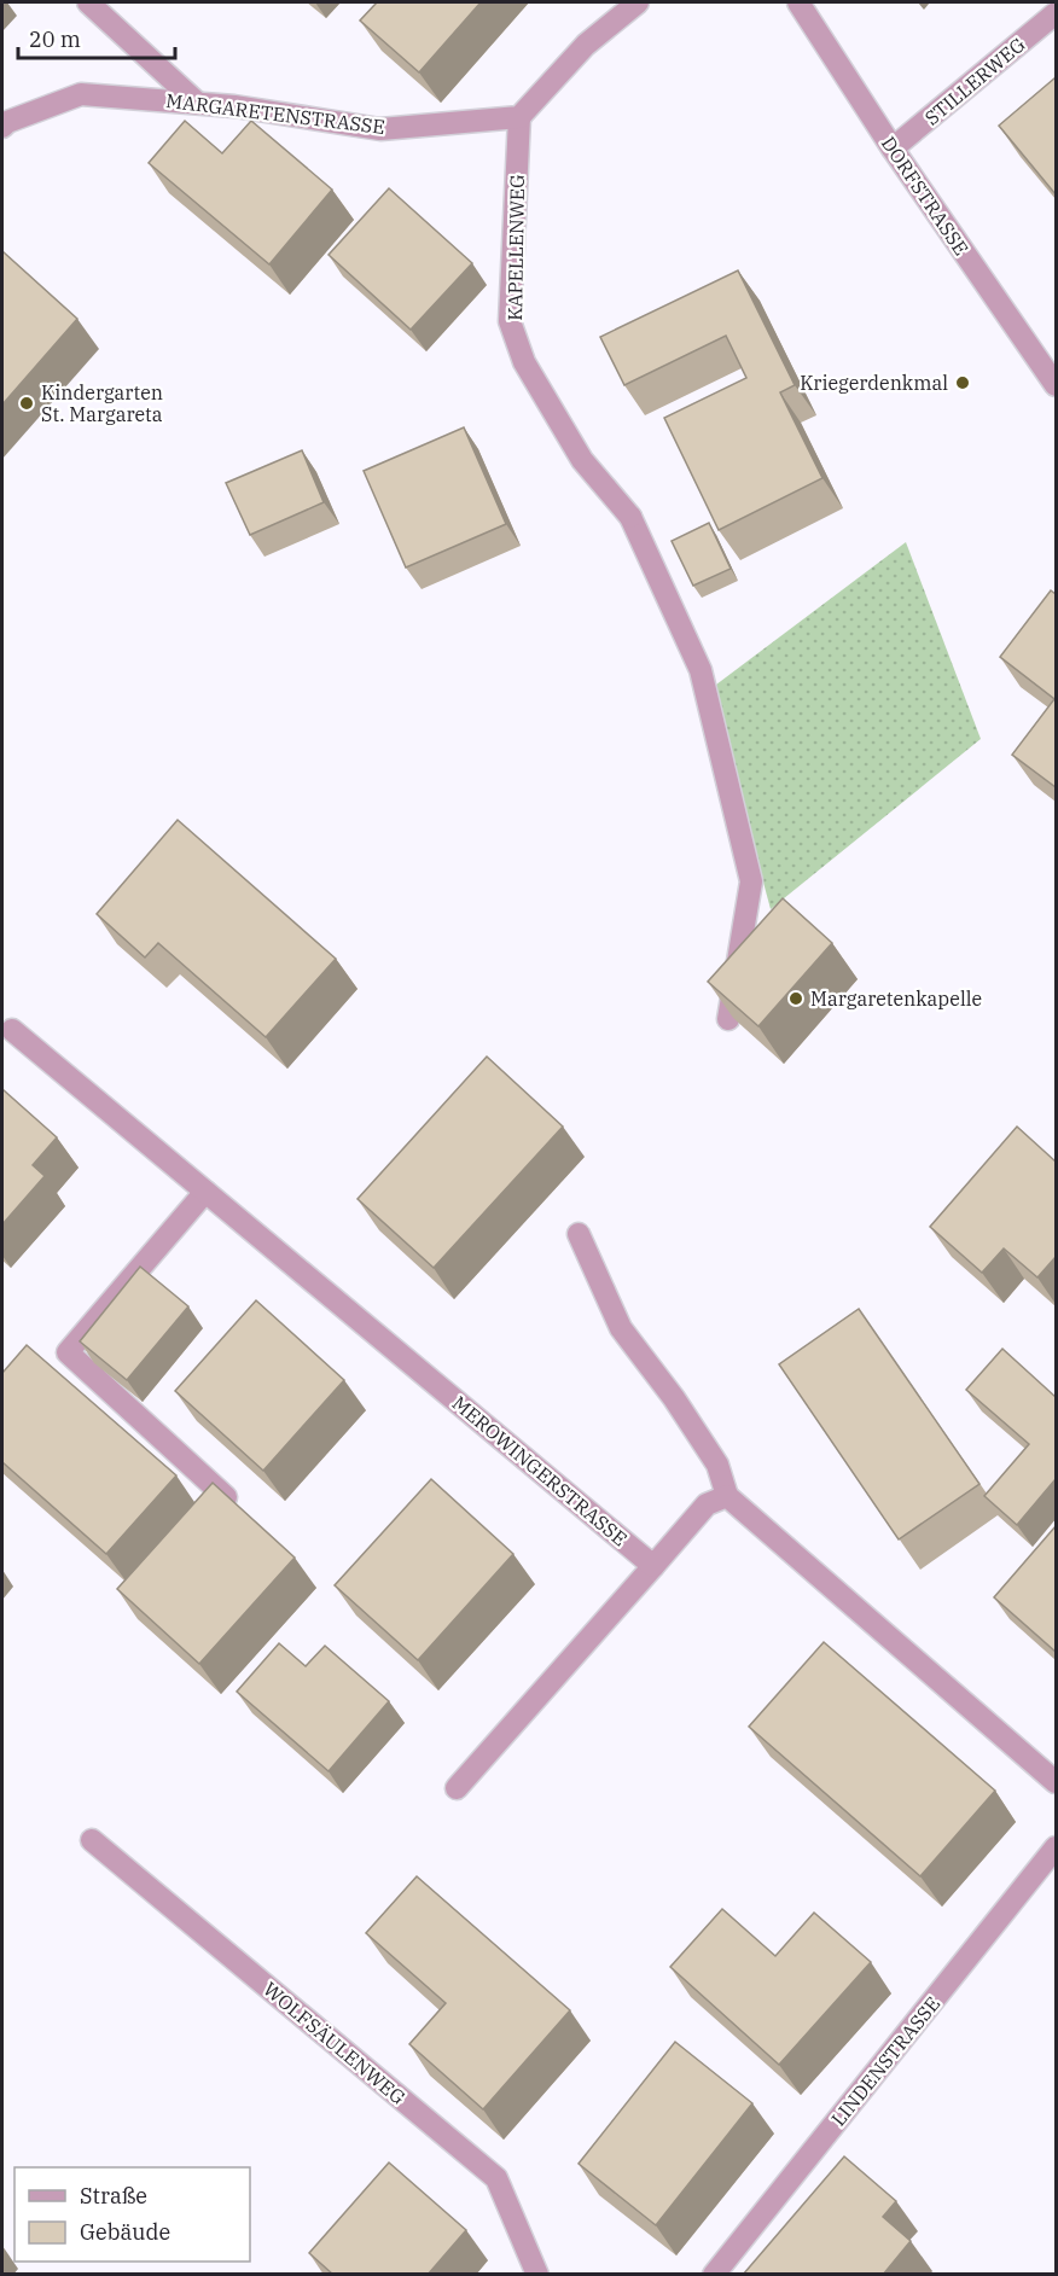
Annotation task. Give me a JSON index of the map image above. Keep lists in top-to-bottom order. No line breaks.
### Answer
{"streets":{"street":["STILLERWEG","MARGARETENSTRASSE","DORFSTRASSE","KAPELLENWEG","MEROWINGERSTRASSE","WOLFSÄULENWEG","LINDENSTRASSE"]},"crossings":[["STILLERWEG","DORFSTRASSE"],["MARGARETENSTRASSE","KAPELLENWEG"]],"places":["Kriegerdenkmal","Kindergarten St. Margareta","Margaretenkapelle"],"legend":["Straße","Gebäude"],"scale_bar":"20 m"}
